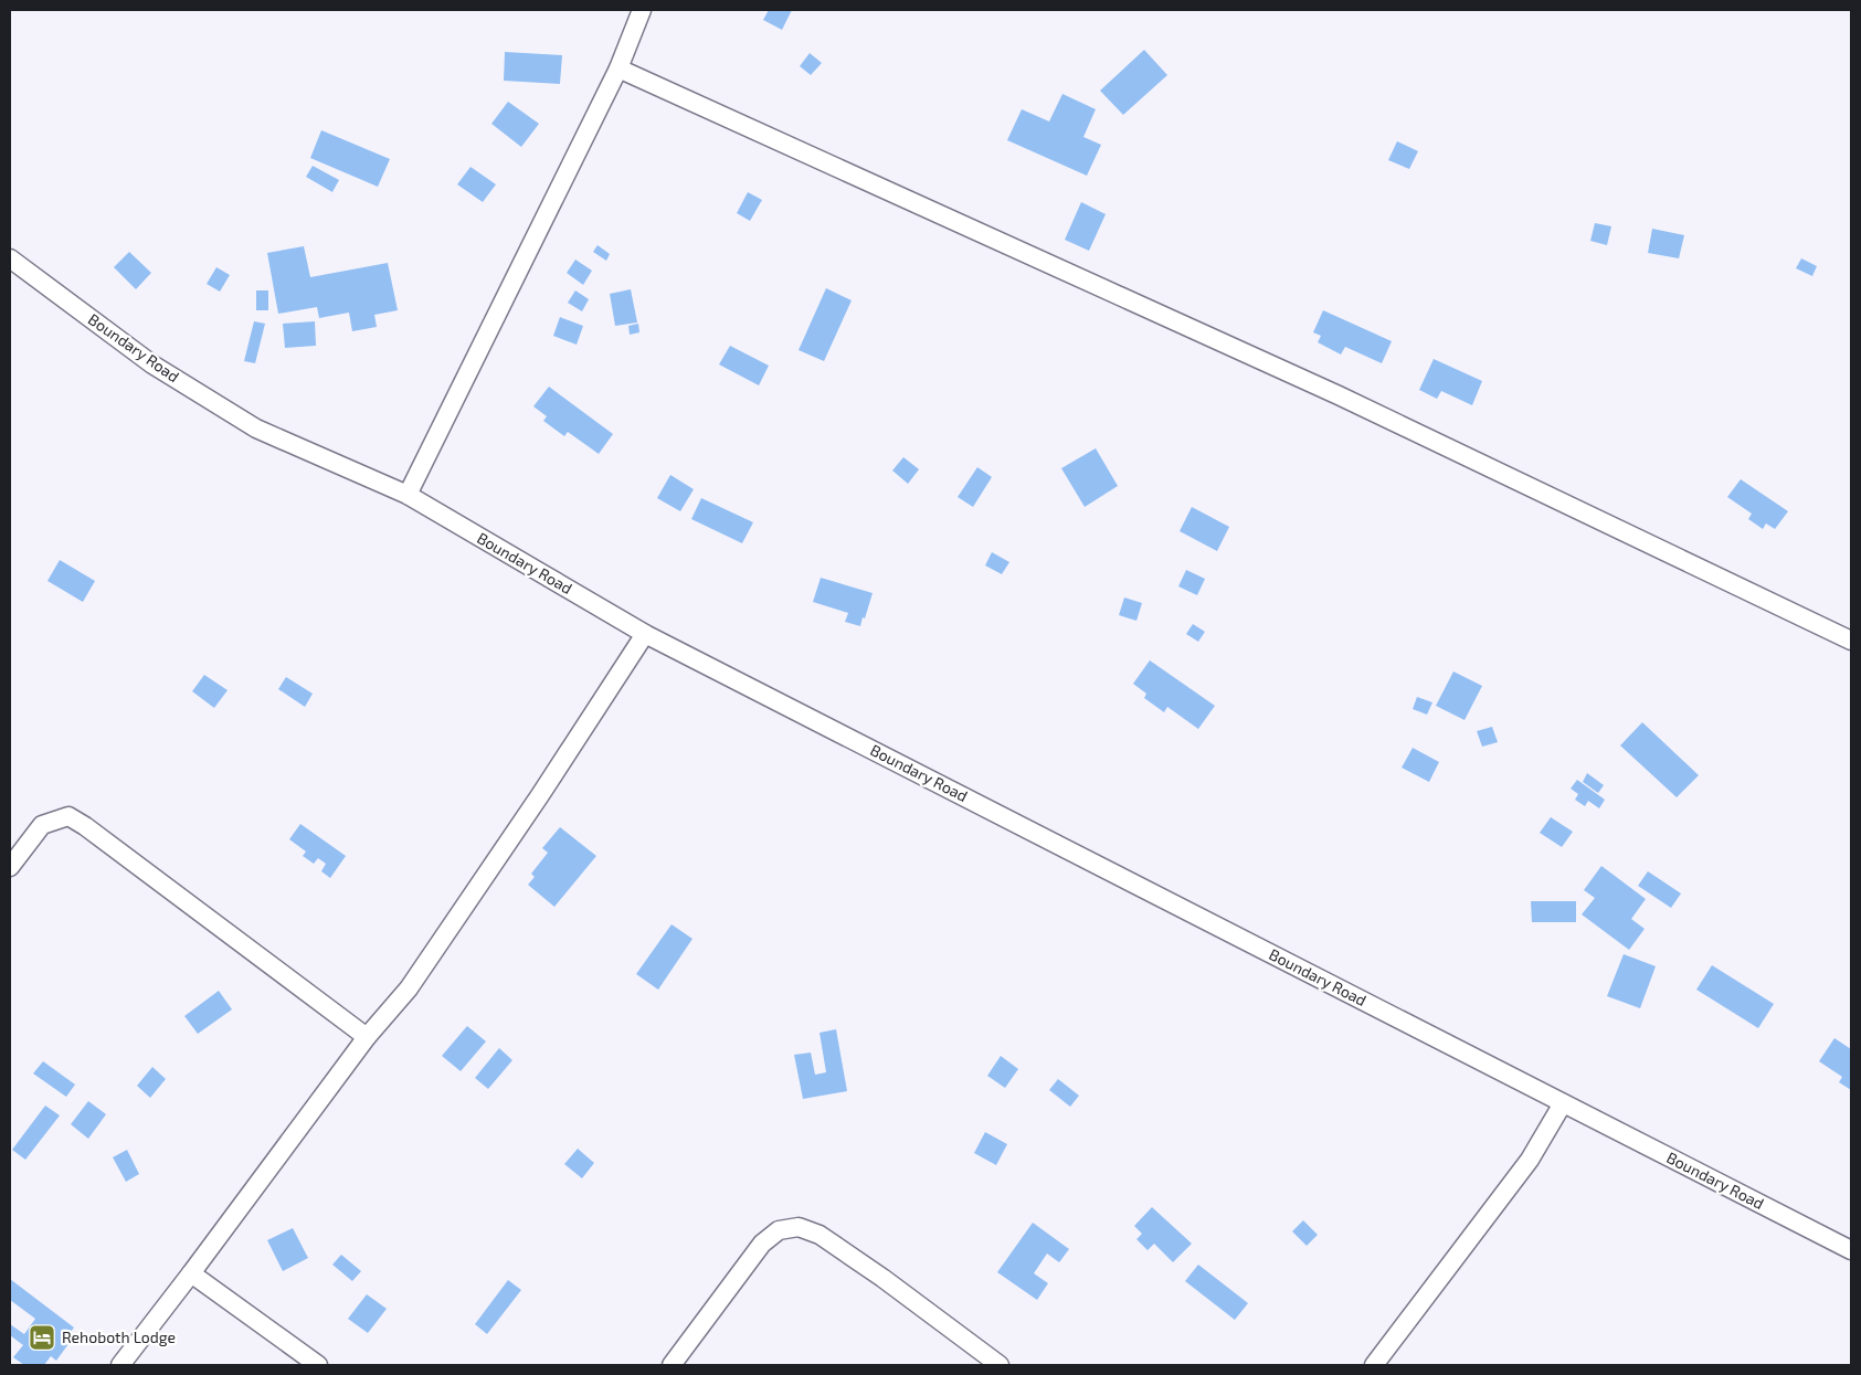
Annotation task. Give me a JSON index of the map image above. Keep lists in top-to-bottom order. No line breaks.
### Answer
{"streets":{"street":["Boundary Road"]},"places":{"hotel":["Rehoboth Lodge"]}}
